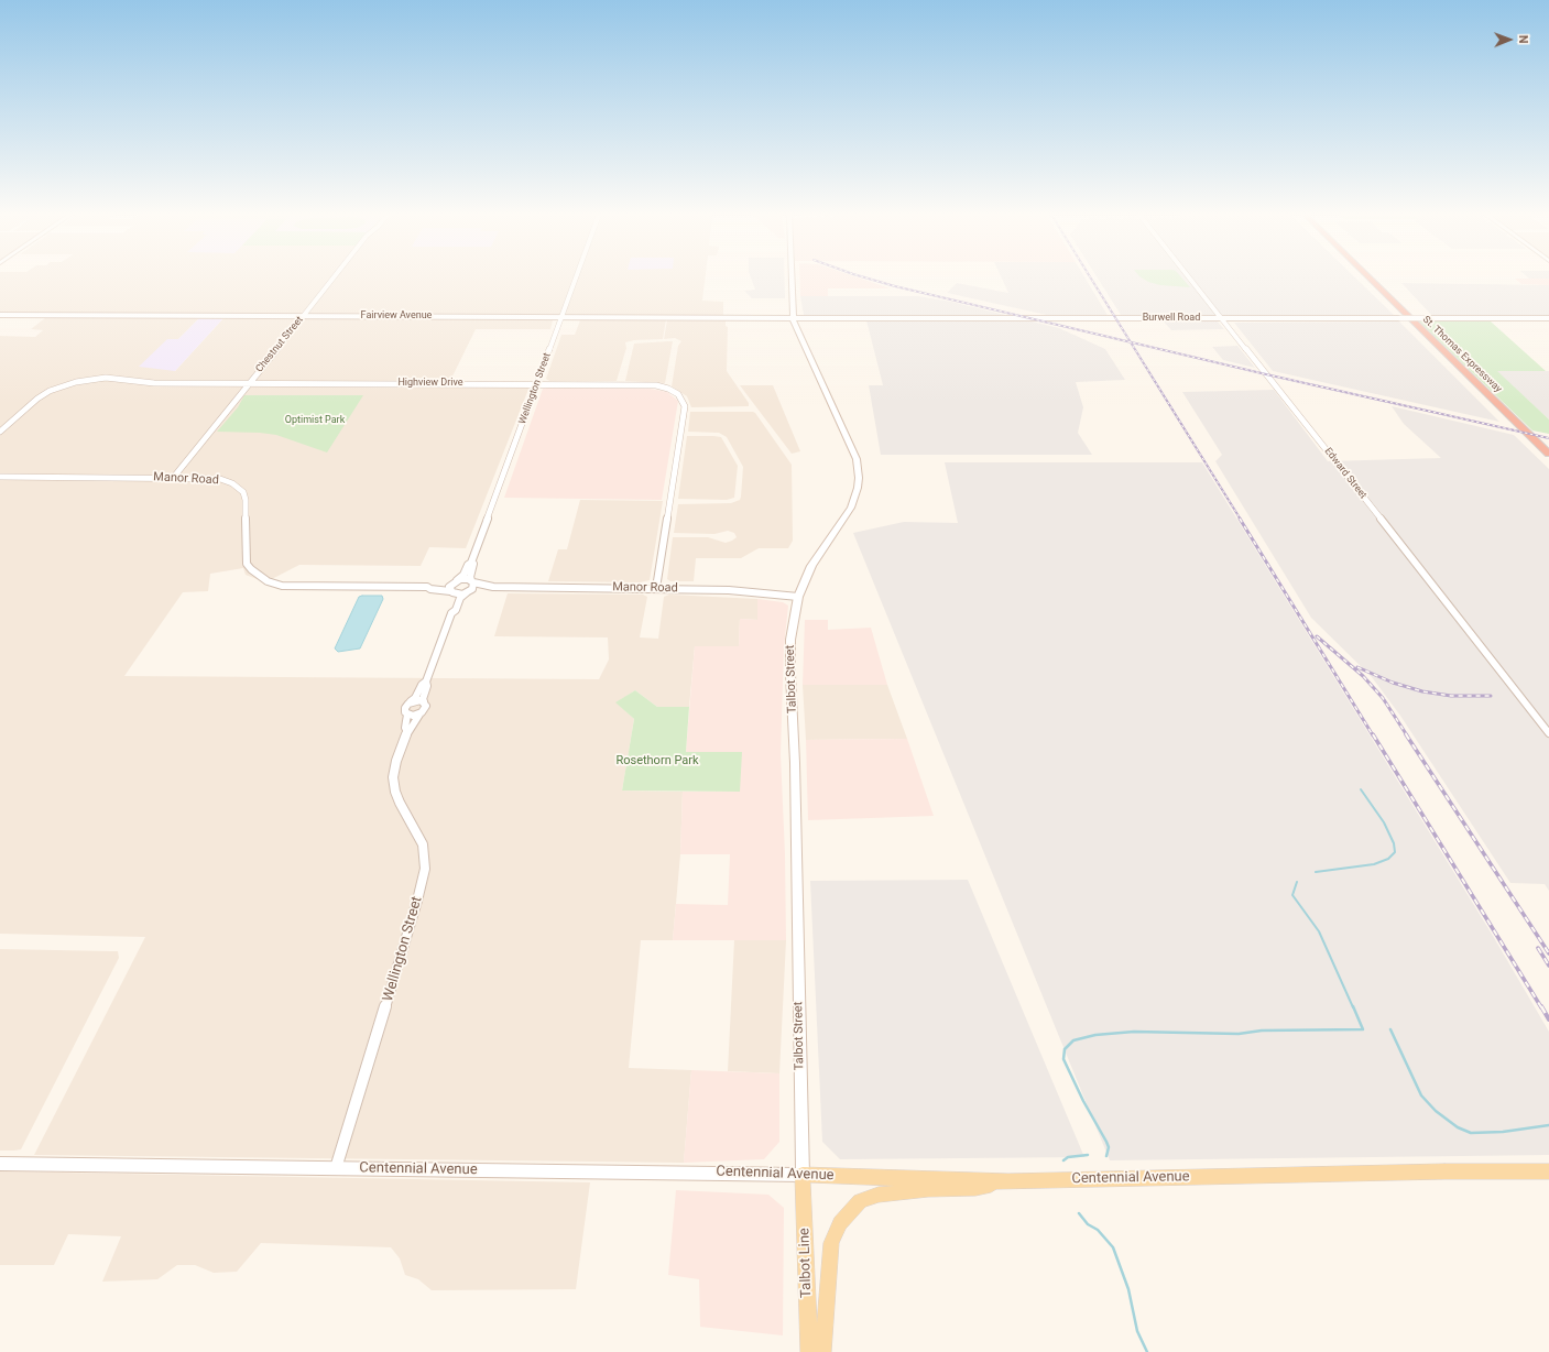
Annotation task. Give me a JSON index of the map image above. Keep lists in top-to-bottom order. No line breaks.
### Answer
{"streets":{"highway":["St. Thomas Expressway"],"main road":["Fairview Avenue","Burwell Road","Talbot Street","Centennial Avenue","Talbot Line"],"street":["Chestnut Street","Highview Drive","Wellington Street","Edward Street","Manor Road"]},"crossings":[["Fairview Avenue","Burwell Road"],["Fairview Avenue","Chestnut Street"],["Fairview Avenue","Wellington Street"],["Fairview Avenue","Talbot Street"],["Burwell Road","Edward Street"],["Burwell Road","Talbot Street"],["Chestnut Street","Highview Drive"],["Chestnut Street","Manor Road"],["Highview Drive","Wellington Street"],["Highview Drive","Manor Road"],["Wellington Street","Manor Road"],["Wellington Street","Centennial Avenue"],["Manor Road","Talbot Street"],["Talbot Street","Centennial Avenue"],["Talbot Street","Talbot Line"],["Centennial Avenue","Talbot Line"]],"parks":["Optimist Park","Rosethorn Park"],"north":"right"}
